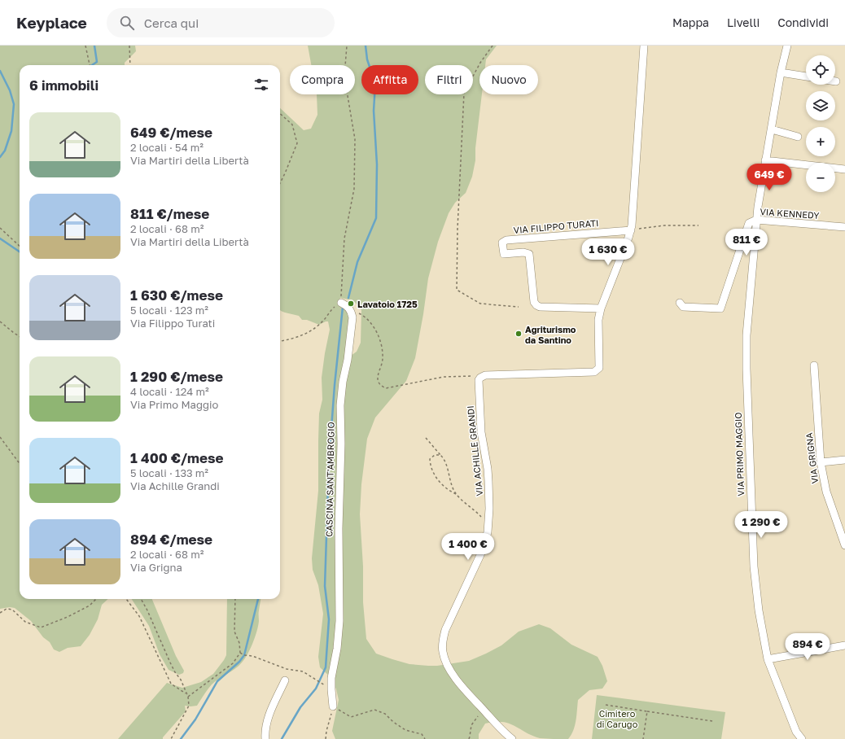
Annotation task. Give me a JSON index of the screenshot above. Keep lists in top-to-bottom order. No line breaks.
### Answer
{"streets":{"street":["VIA KENNEDY","VIA FILIPPO TURATI","VIA ACHILLE GRANDI","VIA PRIMO MAGGIO","VIA GRIGNA","CASCINA SANT'AMBROGIO"]},"crossings":[["VIA KENNEDY","VIA PRIMO MAGGIO"]],"parks":["Cimitero di Carugo"],"places":["Lavatoio 1725","Agriturismo da Santino"],"page":{"header":"Keyplace","search":"Cerca qui","nav":["Mappa","Livelli","Condividi"],"map_buttons":["+","−"],"chip":["Compra","Affitta","Filtri","Nuovo"],"heading":"6 immobili","list":[{"name":"649 €/mese","note":"2 locali · 54 m² · Via Martiri della Libertà"},{"name":"811 €/mese","note":"2 locali · 68 m² · Via Martiri della Libertà"},{"name":"1 630 €/mese","note":"5 locali · 123 m² · Via Filippo Turati"},{"name":"1 290 €/mese","note":"4 locali · 124 m² · Via Primo Maggio"},{"name":"1 400 €/mese","note":"5 locali · 133 m² · Via Achille Grandi"},{"name":"894 €/mese","note":"2 locali · 68 m² · Via Grigna"}],"price":["649 €","811 €","1 630 €","1 290 €","1 400 €","894 €"]}}
